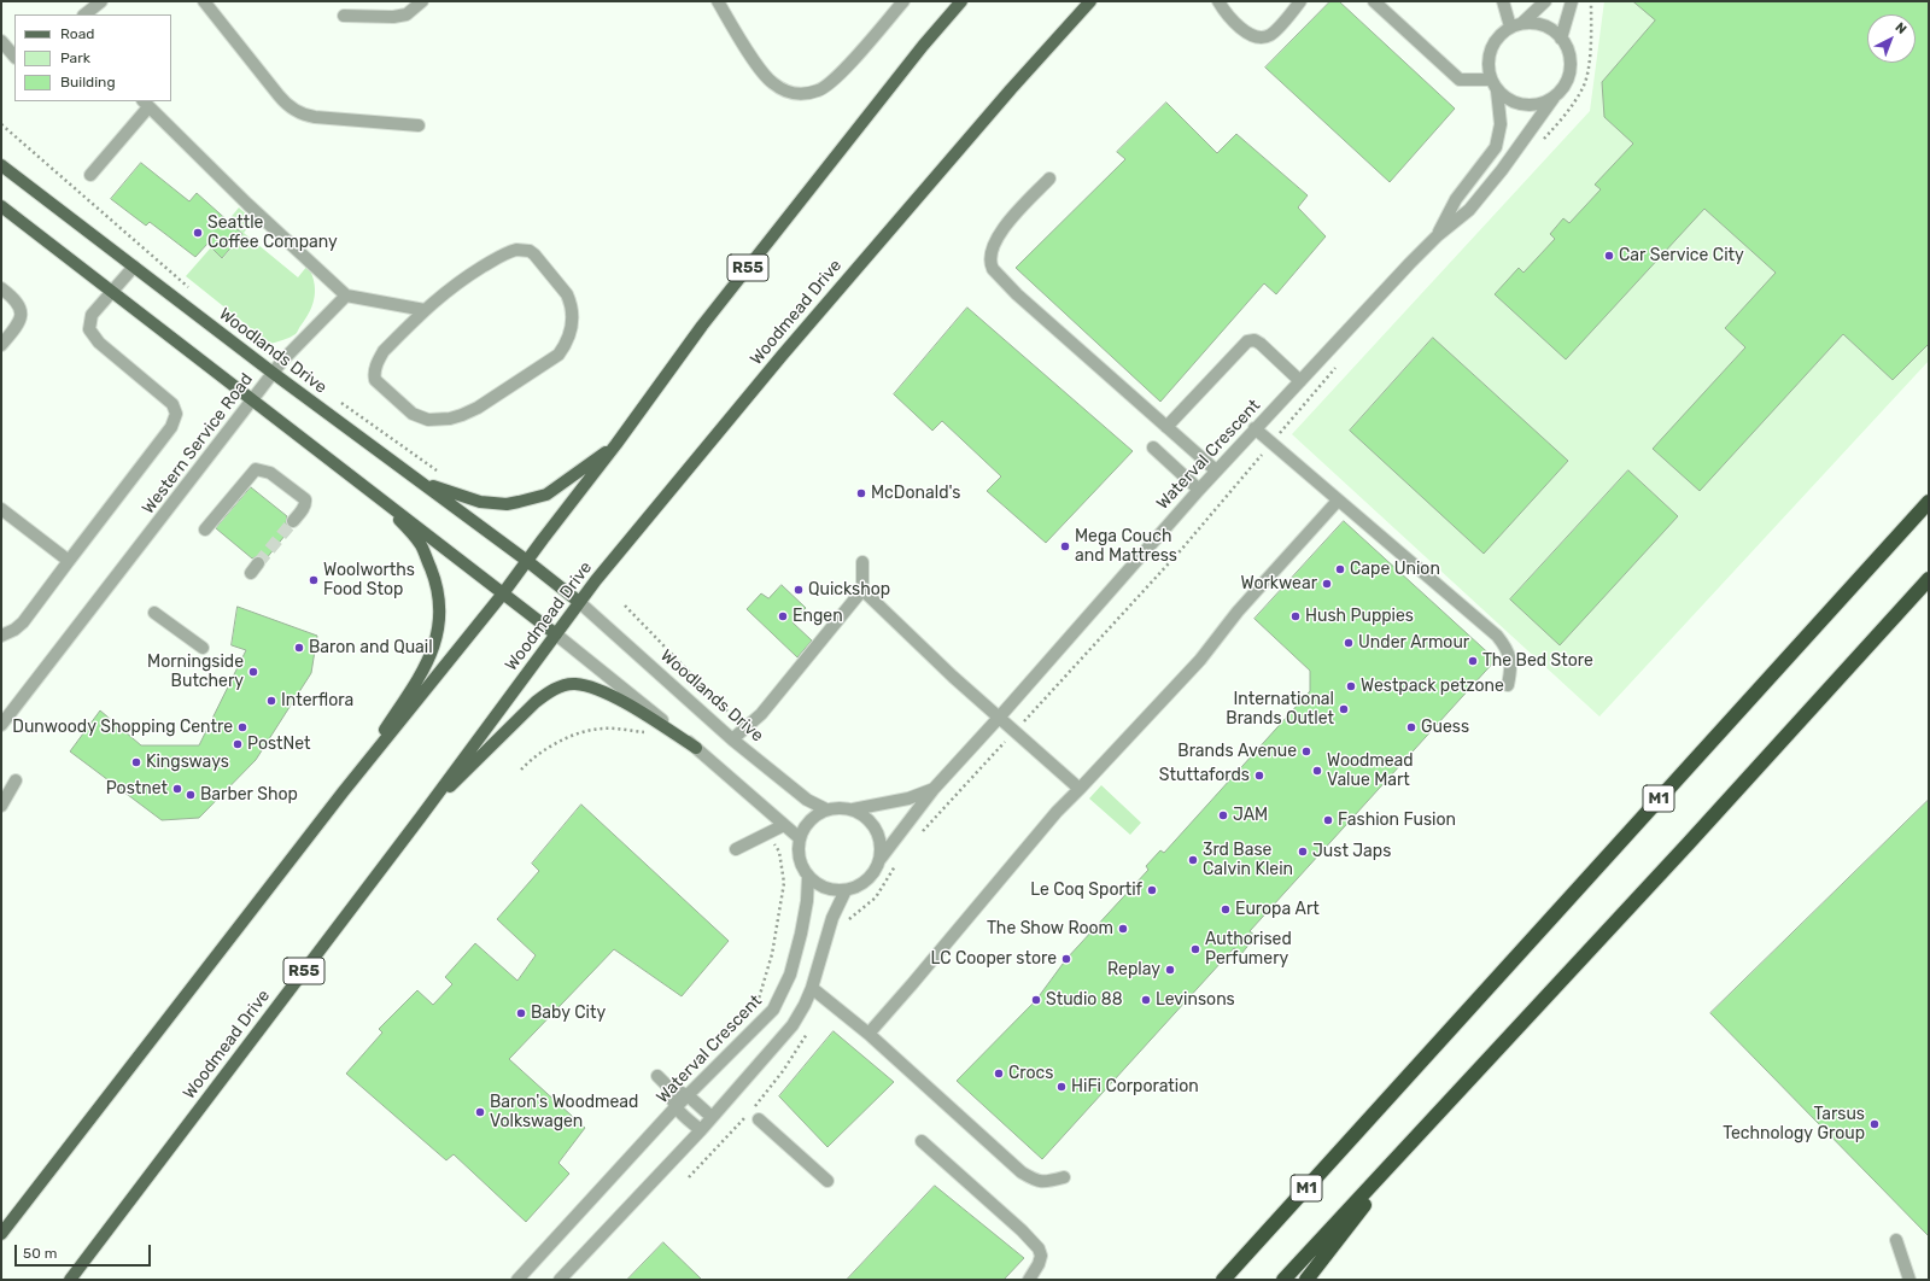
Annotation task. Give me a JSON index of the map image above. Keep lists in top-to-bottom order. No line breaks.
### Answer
{"streets":{"highway":["M1"],"main road":["R55","Woodmead Drive","Woodlands Drive"],"street":["Western Service Road","Waterval Crescent"]},"crossings":[["R55","Woodlands Drive"],["Woodmead Drive","Woodlands Drive"],["Woodlands Drive","Western Service Road"],["Woodlands Drive","Waterval Crescent"]],"places":["Seattle Coffee Company","Car Service City","McDonald's","Mega Couch and Mattress","Cape Union","Woolworths Food Stop","Workwear","Quickshop","Engen","Hush Puppies","Under Armour","Baron and Quail","The Bed Store","Morningside Butchery","Westpack petzone","Interflora","International Brands Outlet","Dunwoody Shopping Centre","Guess","PostNet","Brands Avenue","Kingsways","Woodmead Value Mart","Stuttafords","Postnet","Barber Shop","JAM","Fashion Fusion","Just Japs","3rd Base Calvin Klein","Le Coq Sportif","Europa Art","The Show Room","Authorised Perfumery","LC Cooper store","Replay","Studio 88","Levinsons","Baby City","Crocs","HiFi Corporation","Baron's Woodmead Volkswagen","Tarsus Technology Group"],"legend":["Road","Park","Building"],"scale_bar":"50 m","north":"top right"}
